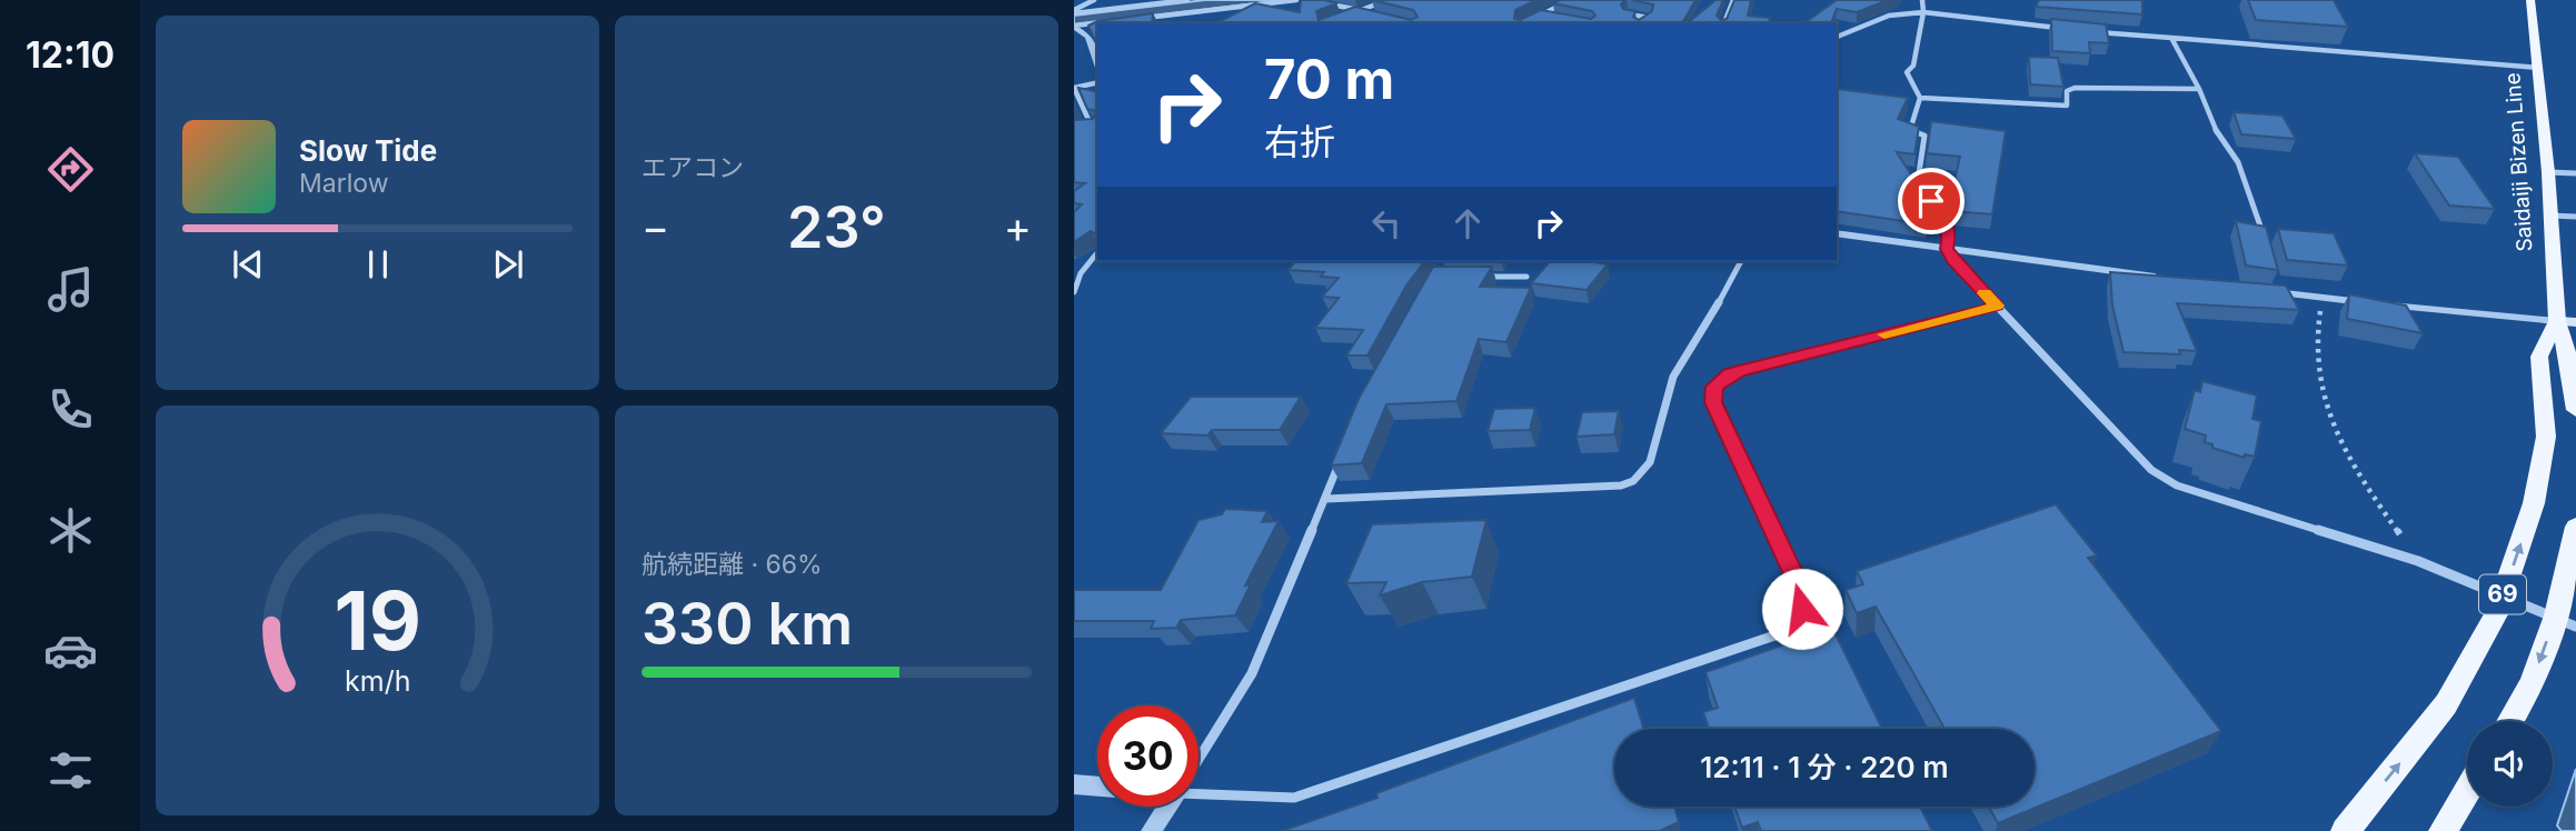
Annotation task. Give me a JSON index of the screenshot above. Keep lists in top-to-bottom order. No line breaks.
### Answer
{"streets":{"main road":["Saidaiji Bizen Line","69"]},"crossings":[["Saidaiji Bizen Line","69"]],"page":{"tabs":"12:10","tile":["エアコン",["航続距離 · 66%","330 km"]],"turn":["70 m","右折"],"song":["Slow Tide","Marlow"],"heat":["−","23°","+"],"limit":"30","trip":"12:11 · 1 分 · 220 m","gauge":["19","km/h"]}}
